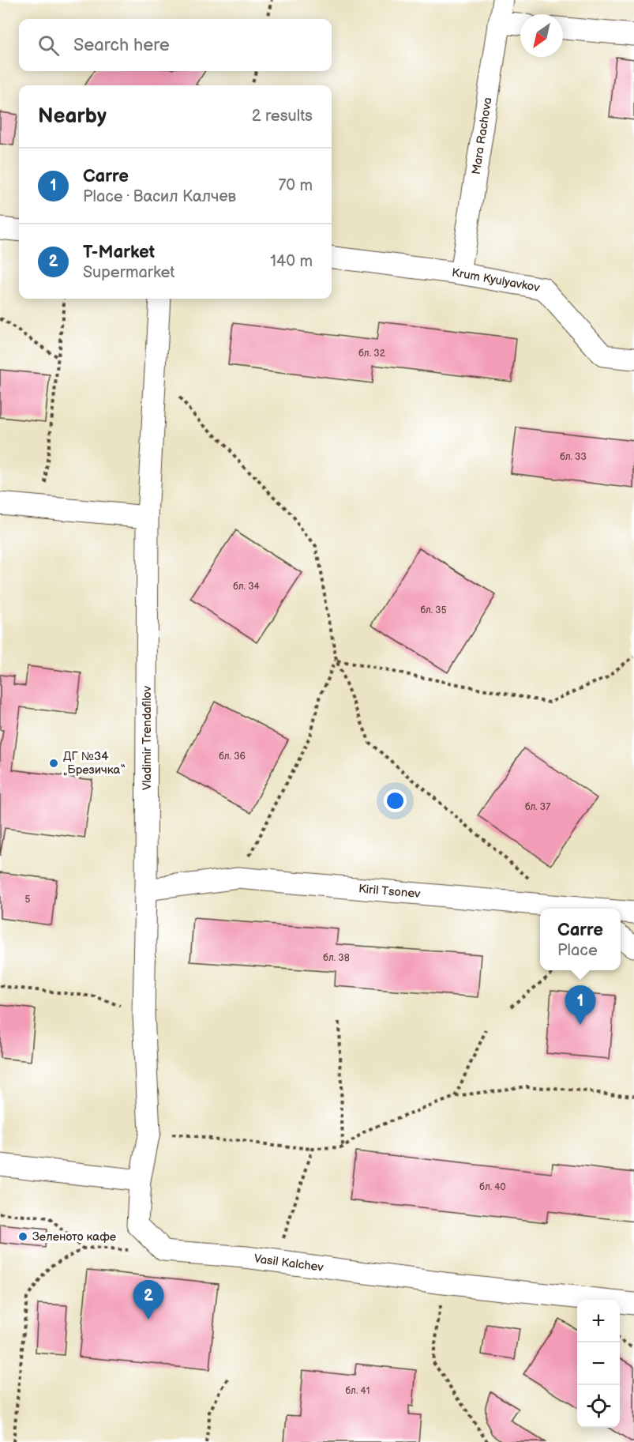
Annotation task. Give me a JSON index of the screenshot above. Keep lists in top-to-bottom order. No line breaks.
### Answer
{"streets":{"street":["Mara Rachova","Krum Kyulyavkov","Vladimir Trendafilov","Kiril Tsonev","Vasil Kalchev"]},"crossings":[["Mara Rachova","Krum Kyulyavkov"],["Vladimir Trendafilov","Kiril Tsonev"]],"places":["ДГ №34 „Брезичка“","Зеленото кафе"],"house_numbers":["бл. 32","бл. 33","бл. 34","бл. 35","бл. 36","бл. 37","5","бл. 38","бл. 40","бл. 41"],"north":"bottom left","page":{"search":"Search here","heading":["Nearby","2 results"],"list":[{"mark":"1","name":"Carre","note":"Place · Васил Калчев","value":"70 m"},{"mark":"2","name":"T-Market","note":"Supermarket","value":"140 m"}],"popup":["Carre","Place"],"pins":["1","2"],"map_buttons":["+","−"]}}
